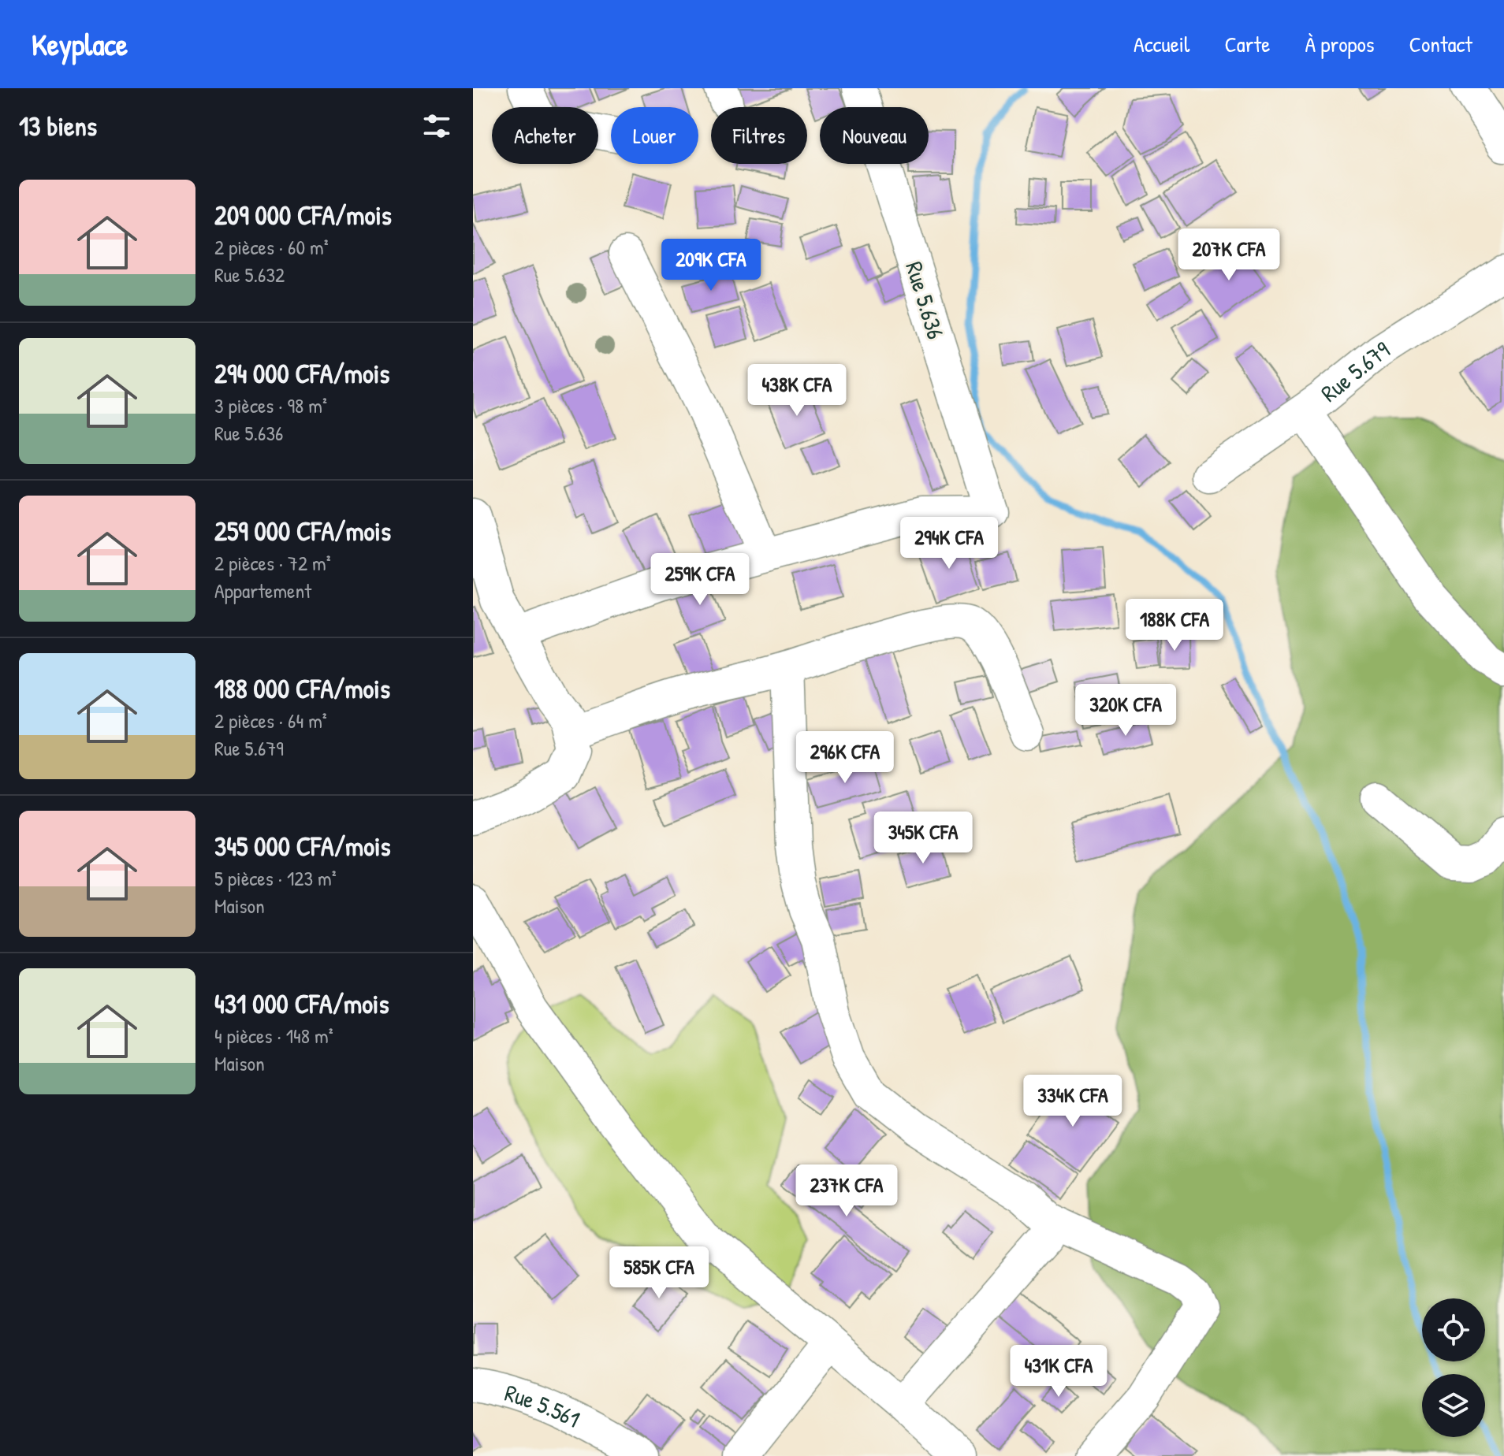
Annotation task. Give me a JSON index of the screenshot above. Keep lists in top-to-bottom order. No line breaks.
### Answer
{"streets":{"street":["Rue 5.636","Rue 5.679","Rue 5.561"]},"page":{"header":"Keyplace","nav":["Accueil","Carte","À propos","Contact"],"heading":"13 biens","chip":["Acheter","Louer","Filtres","Nouveau"],"list":[{"name":"209 000 CFA/mois","note":"2 pièces · 60 m² · Rue 5.632"},{"name":"294 000 CFA/mois","note":"3 pièces · 98 m² · Rue 5.636"},{"name":"259 000 CFA/mois","note":"2 pièces · 72 m² · Appartement"},{"name":"188 000 CFA/mois","note":"2 pièces · 64 m² · Rue 5.679"},{"name":"345 000 CFA/mois","note":"5 pièces · 123 m² · Maison"},{"name":"431 000 CFA/mois","note":"4 pièces · 148 m² · Maison"}],"price":["207K CFA","209K CFA","438K CFA","294K CFA","259K CFA","188K CFA","320K CFA","296K CFA","345K CFA","334K CFA","237K CFA","585K CFA","431K CFA"]}}
